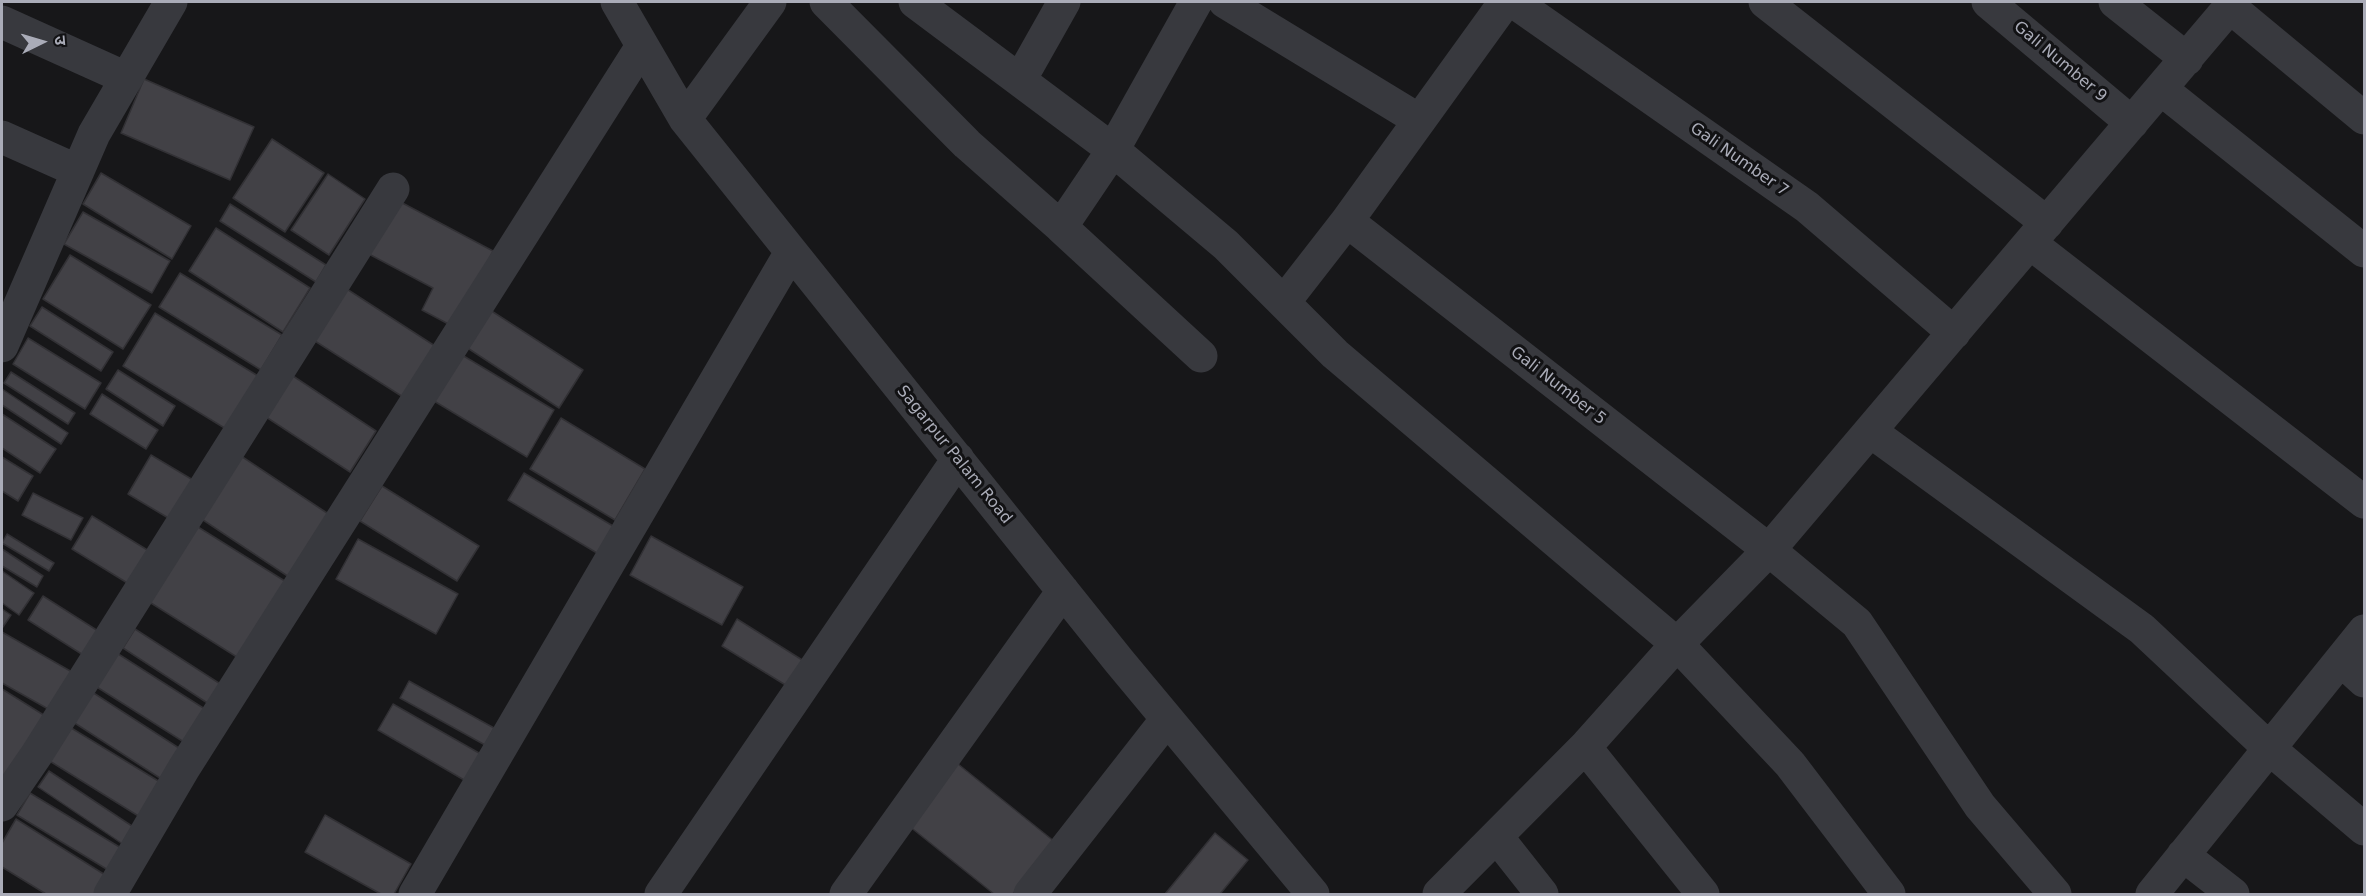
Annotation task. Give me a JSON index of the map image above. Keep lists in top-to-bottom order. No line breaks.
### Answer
{"streets":{"street":["Gali Number 9","Gali Number 7","Gali Number 5","Sagarpur Palam Road"]},"north":"right"}
